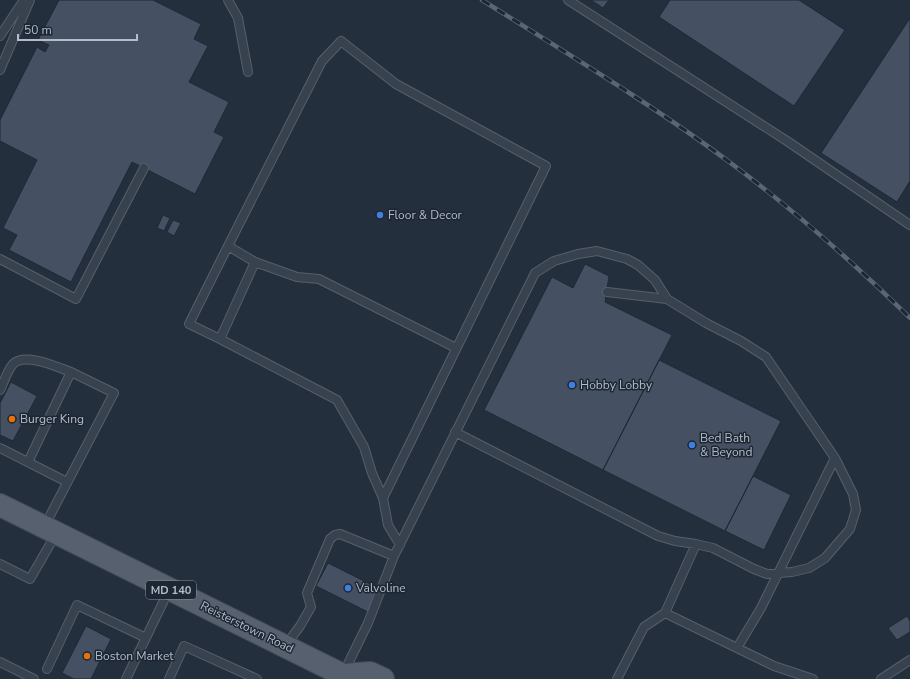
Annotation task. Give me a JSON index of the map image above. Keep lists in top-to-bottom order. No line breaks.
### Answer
{"streets":{"main road":["MD 140","Reisterstown Road"]},"places":["Floor & Decor","Hobby Lobby","Burger King","Bed Bath & Beyond","Valvoline","Boston Market"],"scale_bar":"50 m"}
